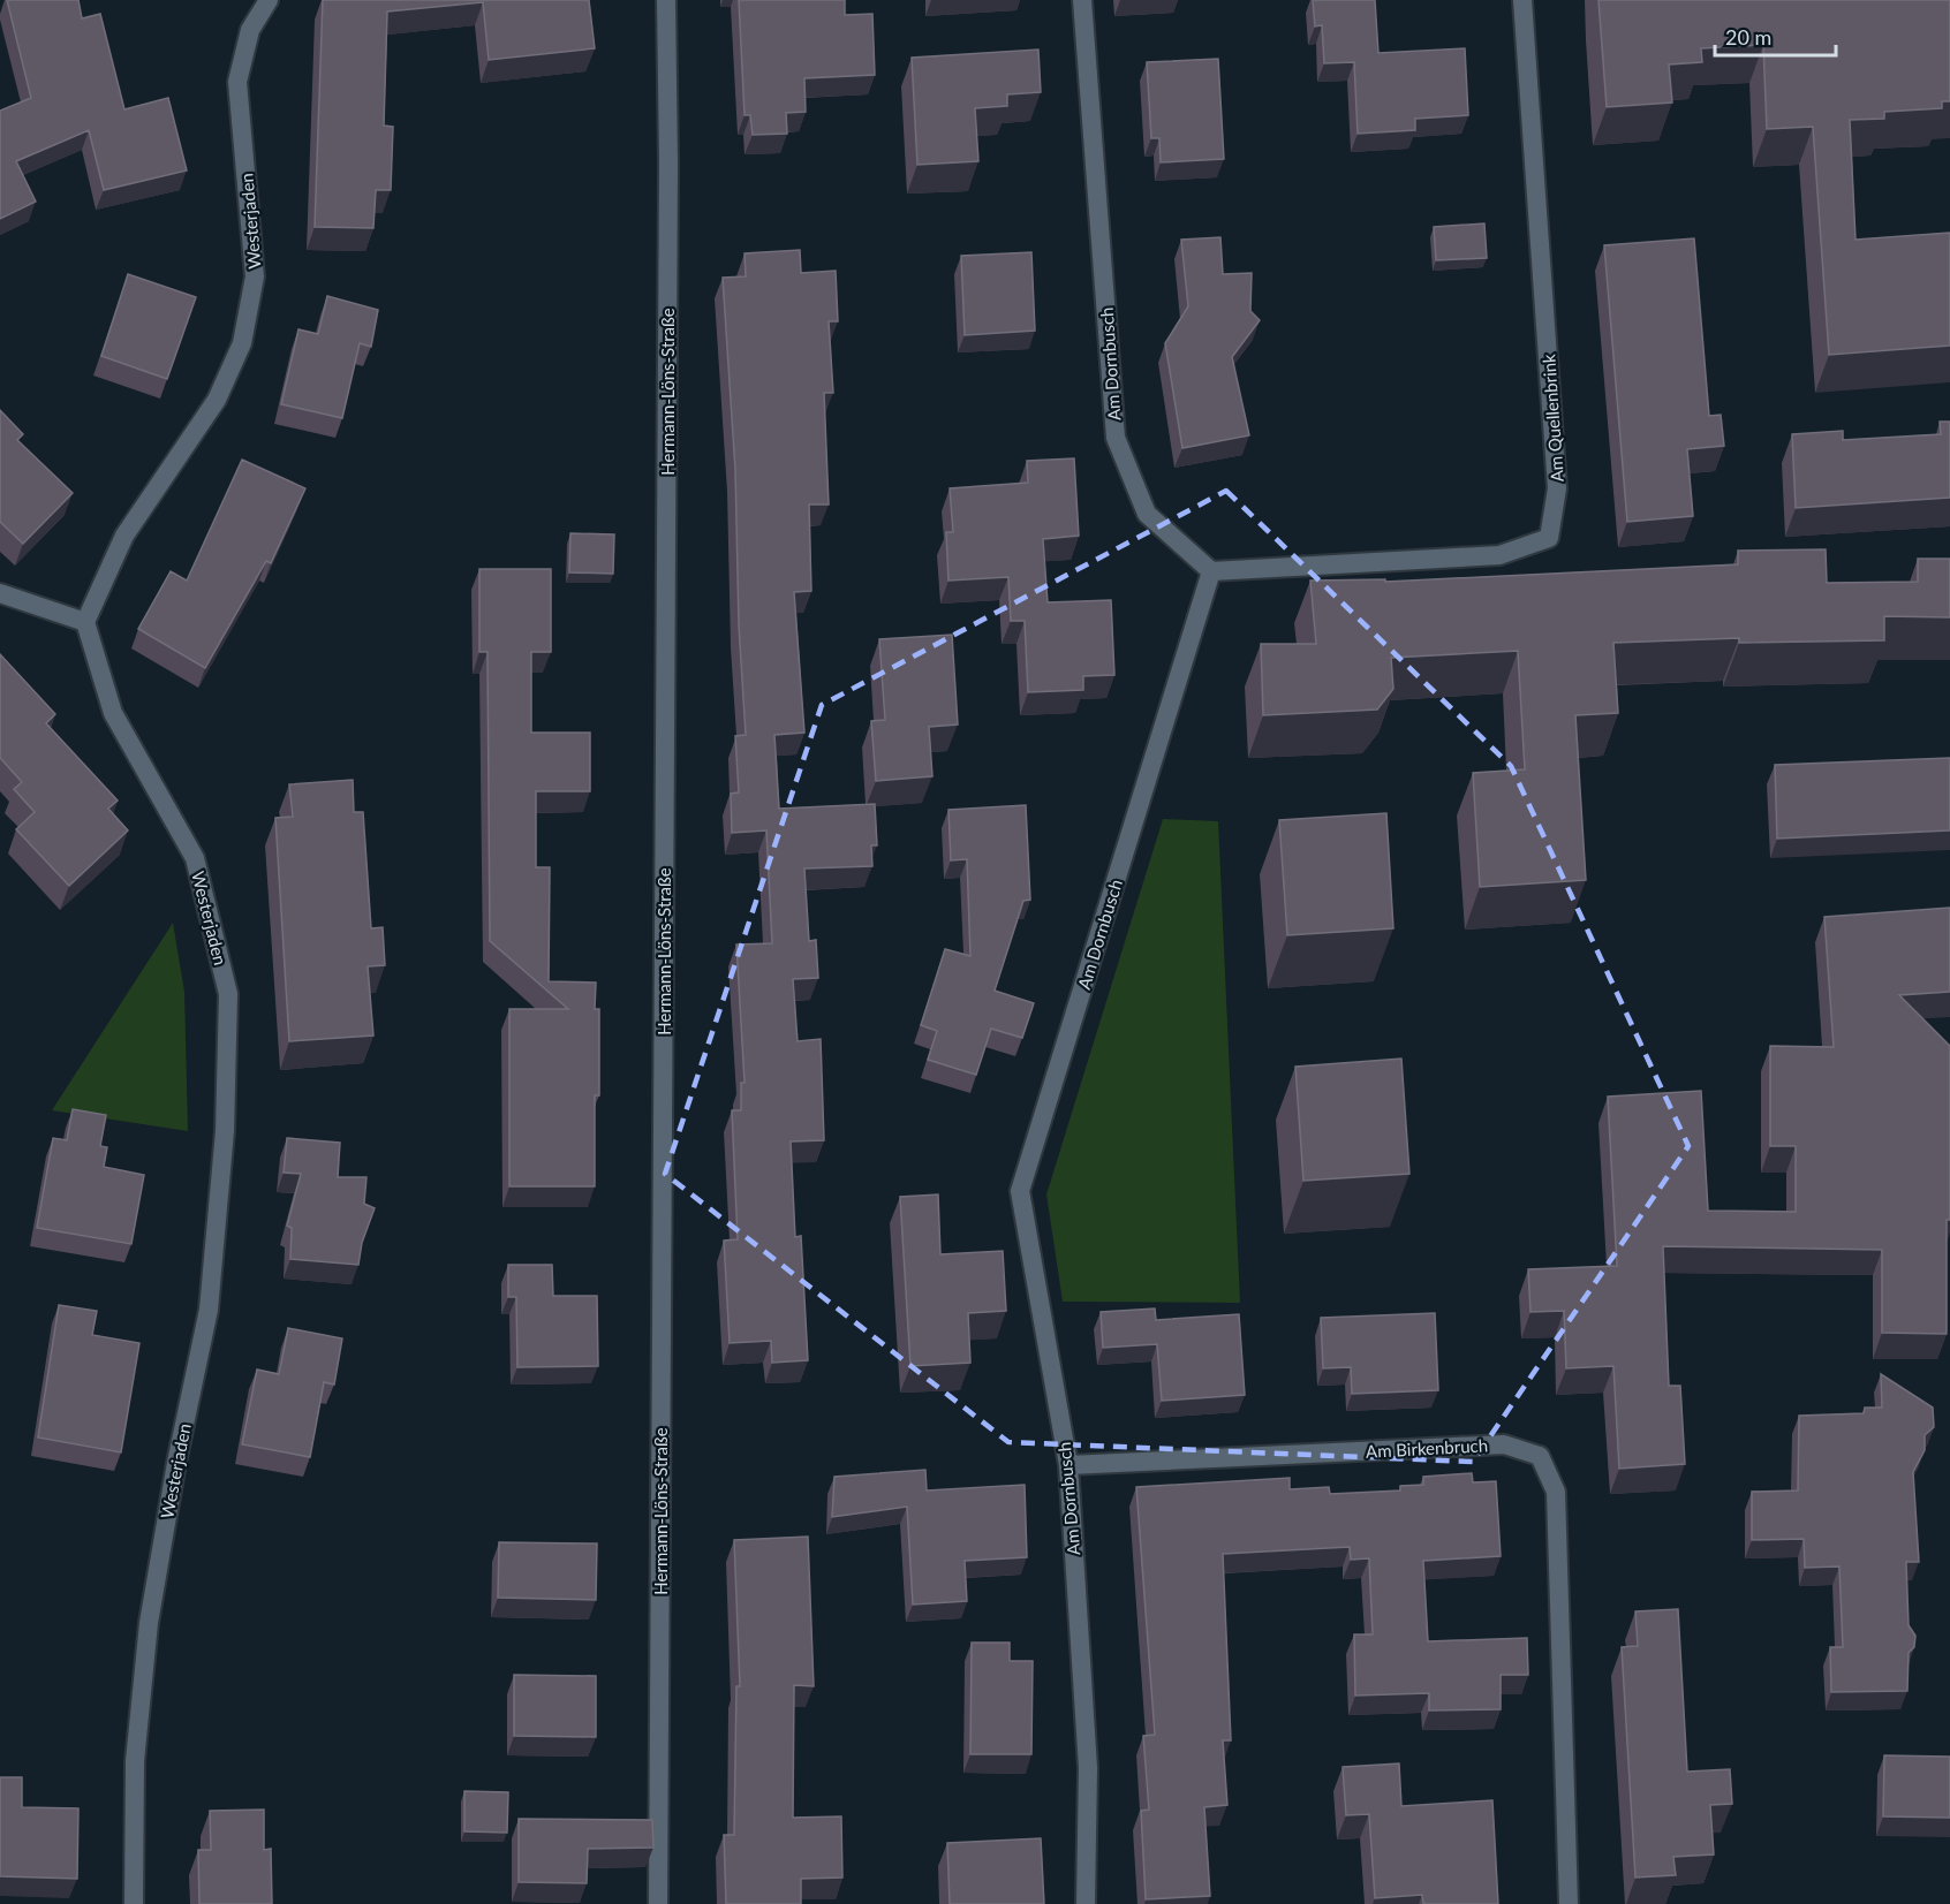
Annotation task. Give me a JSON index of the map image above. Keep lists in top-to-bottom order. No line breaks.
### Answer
{"streets":{"street":["Westerjaden","Am Dornbusch","Hermann-Löns-Straße","Am Quellenbrink","Am Birkenbruch"]},"crossings":[["Am Dornbusch","Am Quellenbrink"],["Am Dornbusch","Am Birkenbruch"]],"scale_bar":"20 m"}
